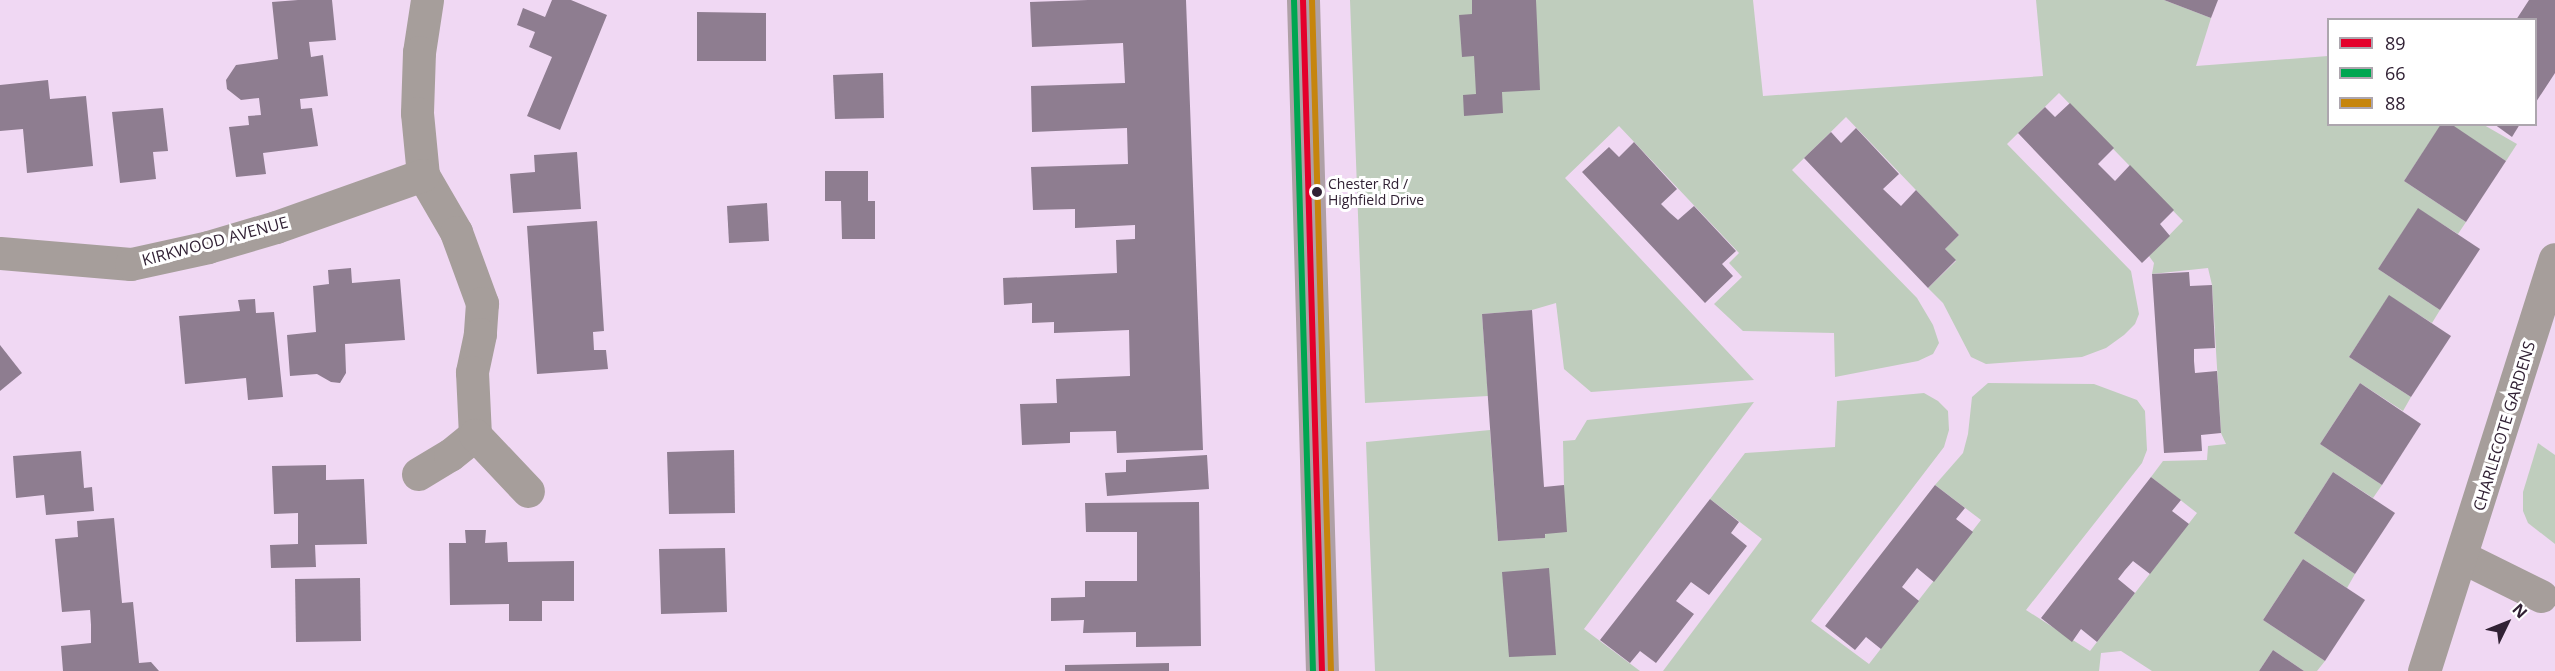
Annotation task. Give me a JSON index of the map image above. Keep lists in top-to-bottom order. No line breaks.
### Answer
{"streets":{"street":["KIRKWOOD AVENUE","CHARLECOTE GARDENS"]},"places":["Chester Rd / Highfield Drive"],"lines":["transit line 89","transit line 66","transit line 88"],"legend":["89","66","88"],"north":"top right"}
